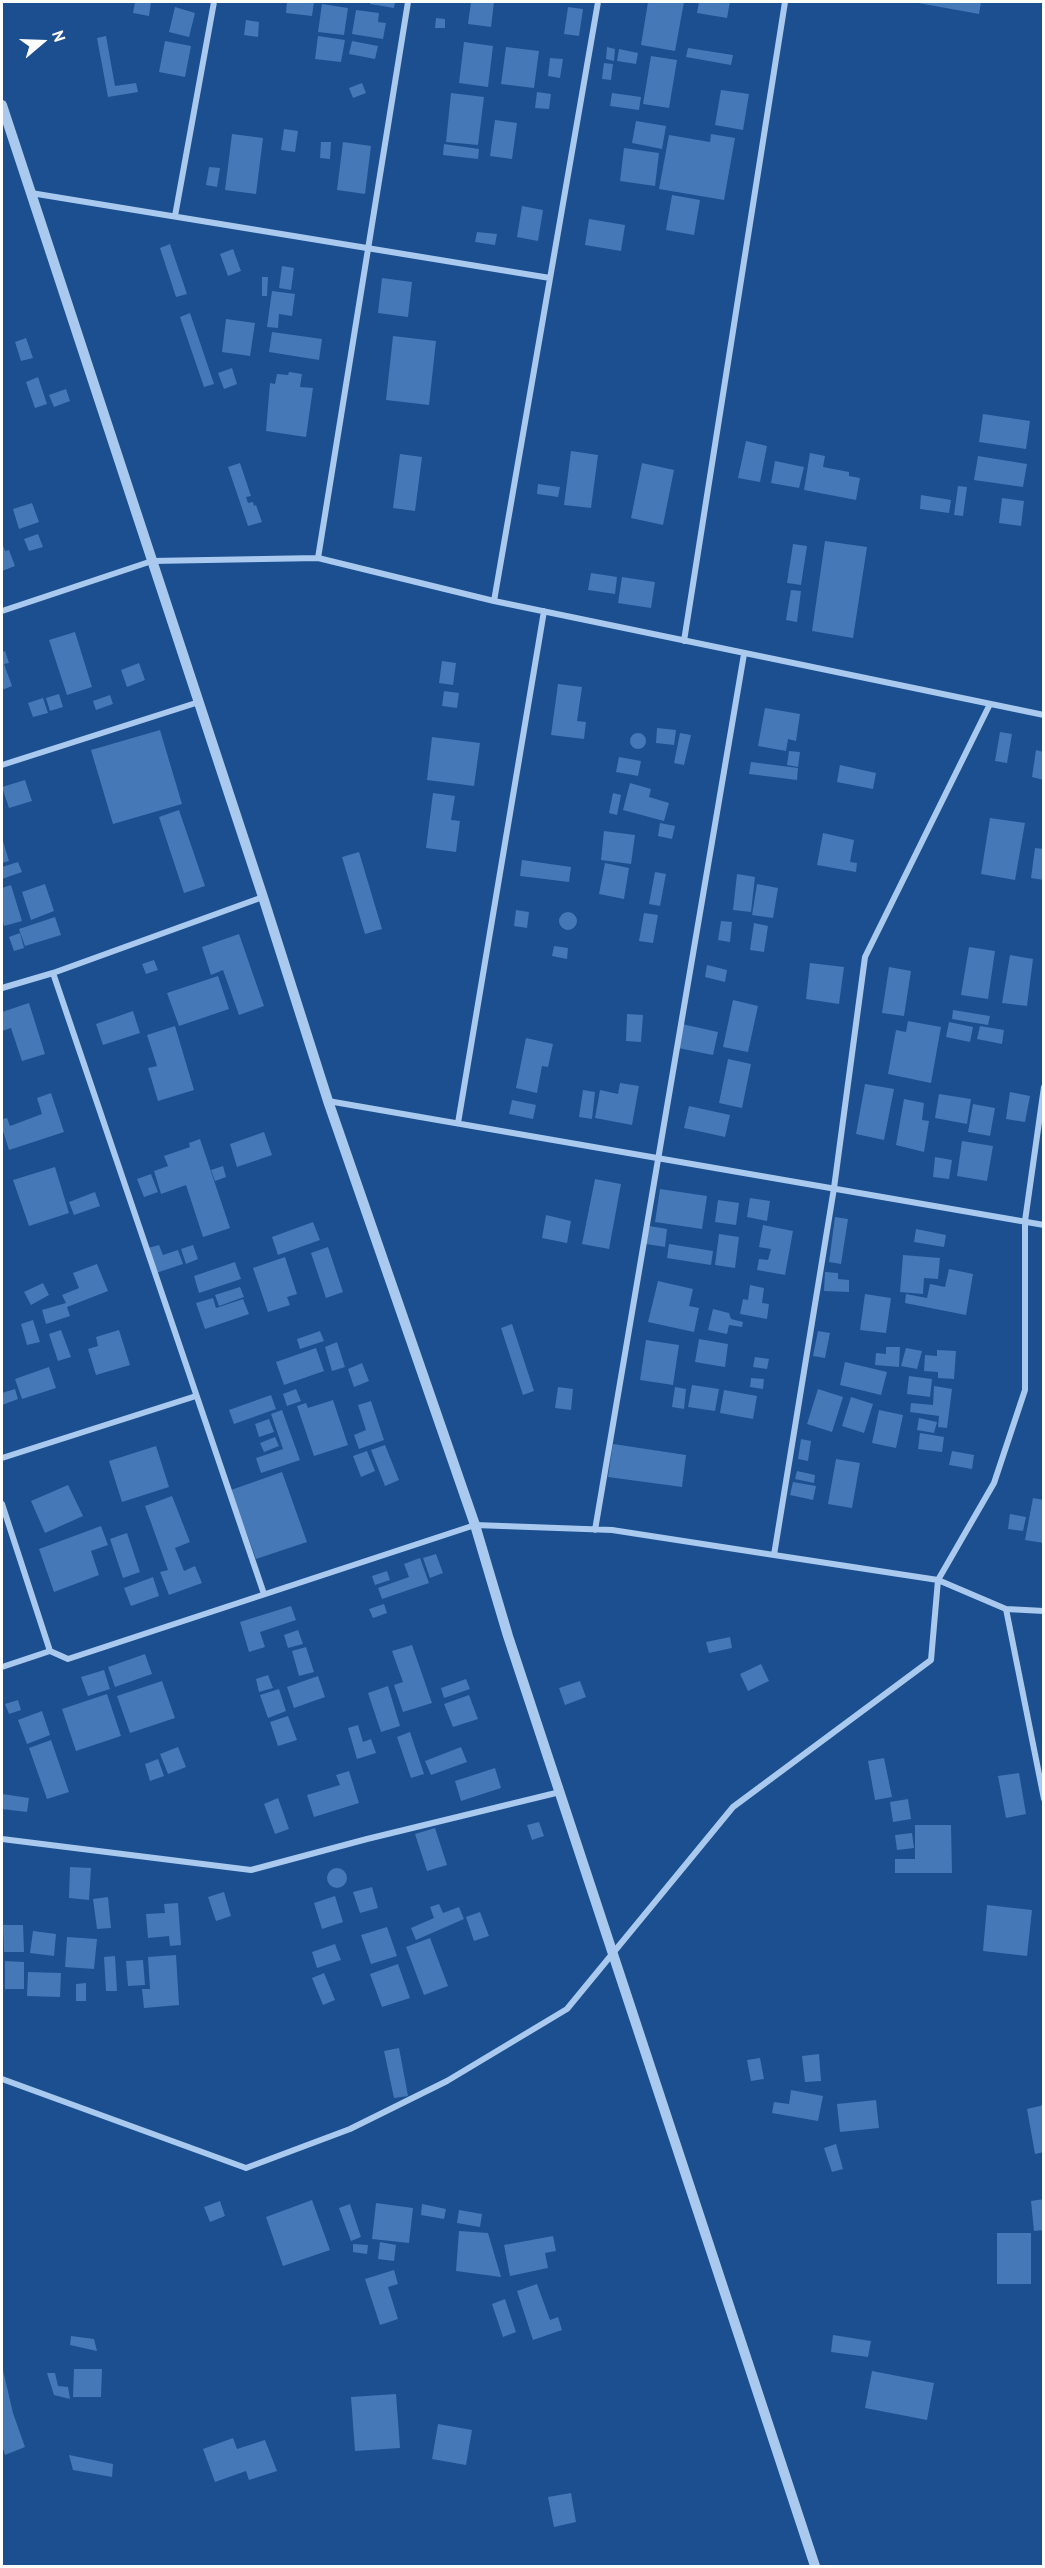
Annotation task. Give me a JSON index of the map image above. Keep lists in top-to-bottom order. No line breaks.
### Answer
{"north":"right"}
